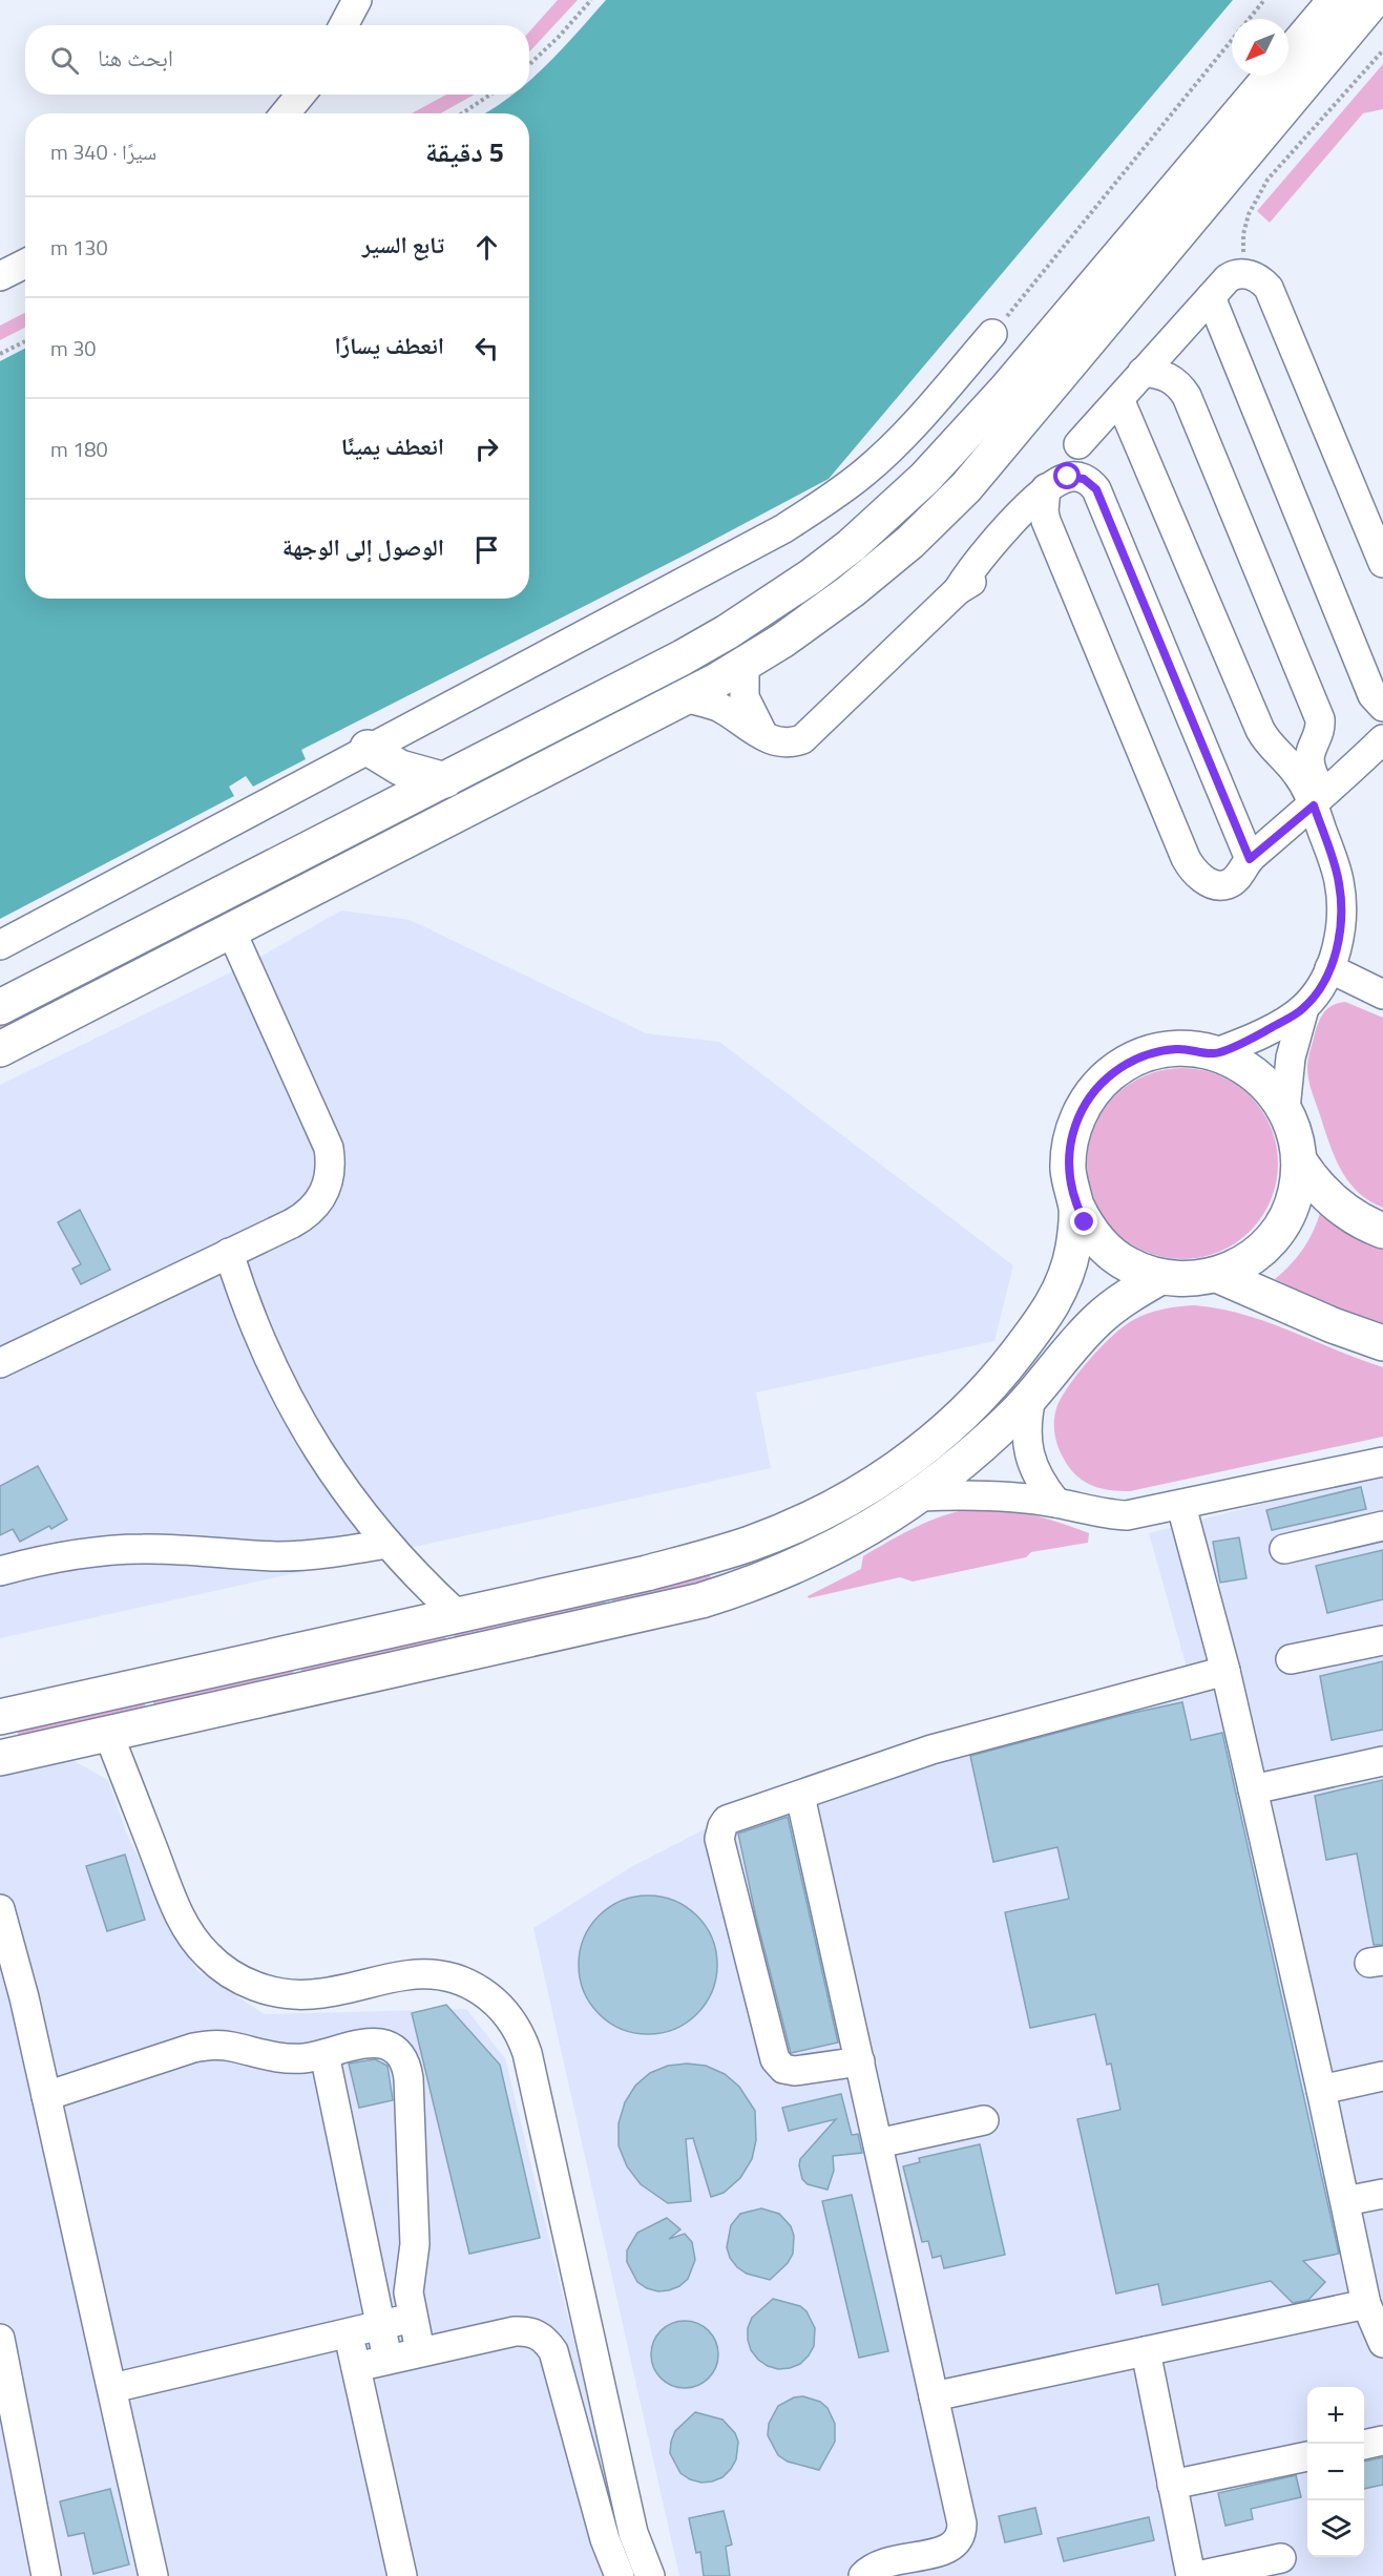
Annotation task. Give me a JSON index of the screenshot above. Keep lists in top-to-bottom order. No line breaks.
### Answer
{"north":"bottom left","page":{"search":"ابحث هنا","heading":["5 دقيقة","سيرًا · 340 m"],"list":[["تابع السير","130 m"],["انعطف يسارًا","30 m"],["انعطف يمينًا","180 m"],"الوصول إلى الوجهة"],"map_buttons":["+","−"]}}
